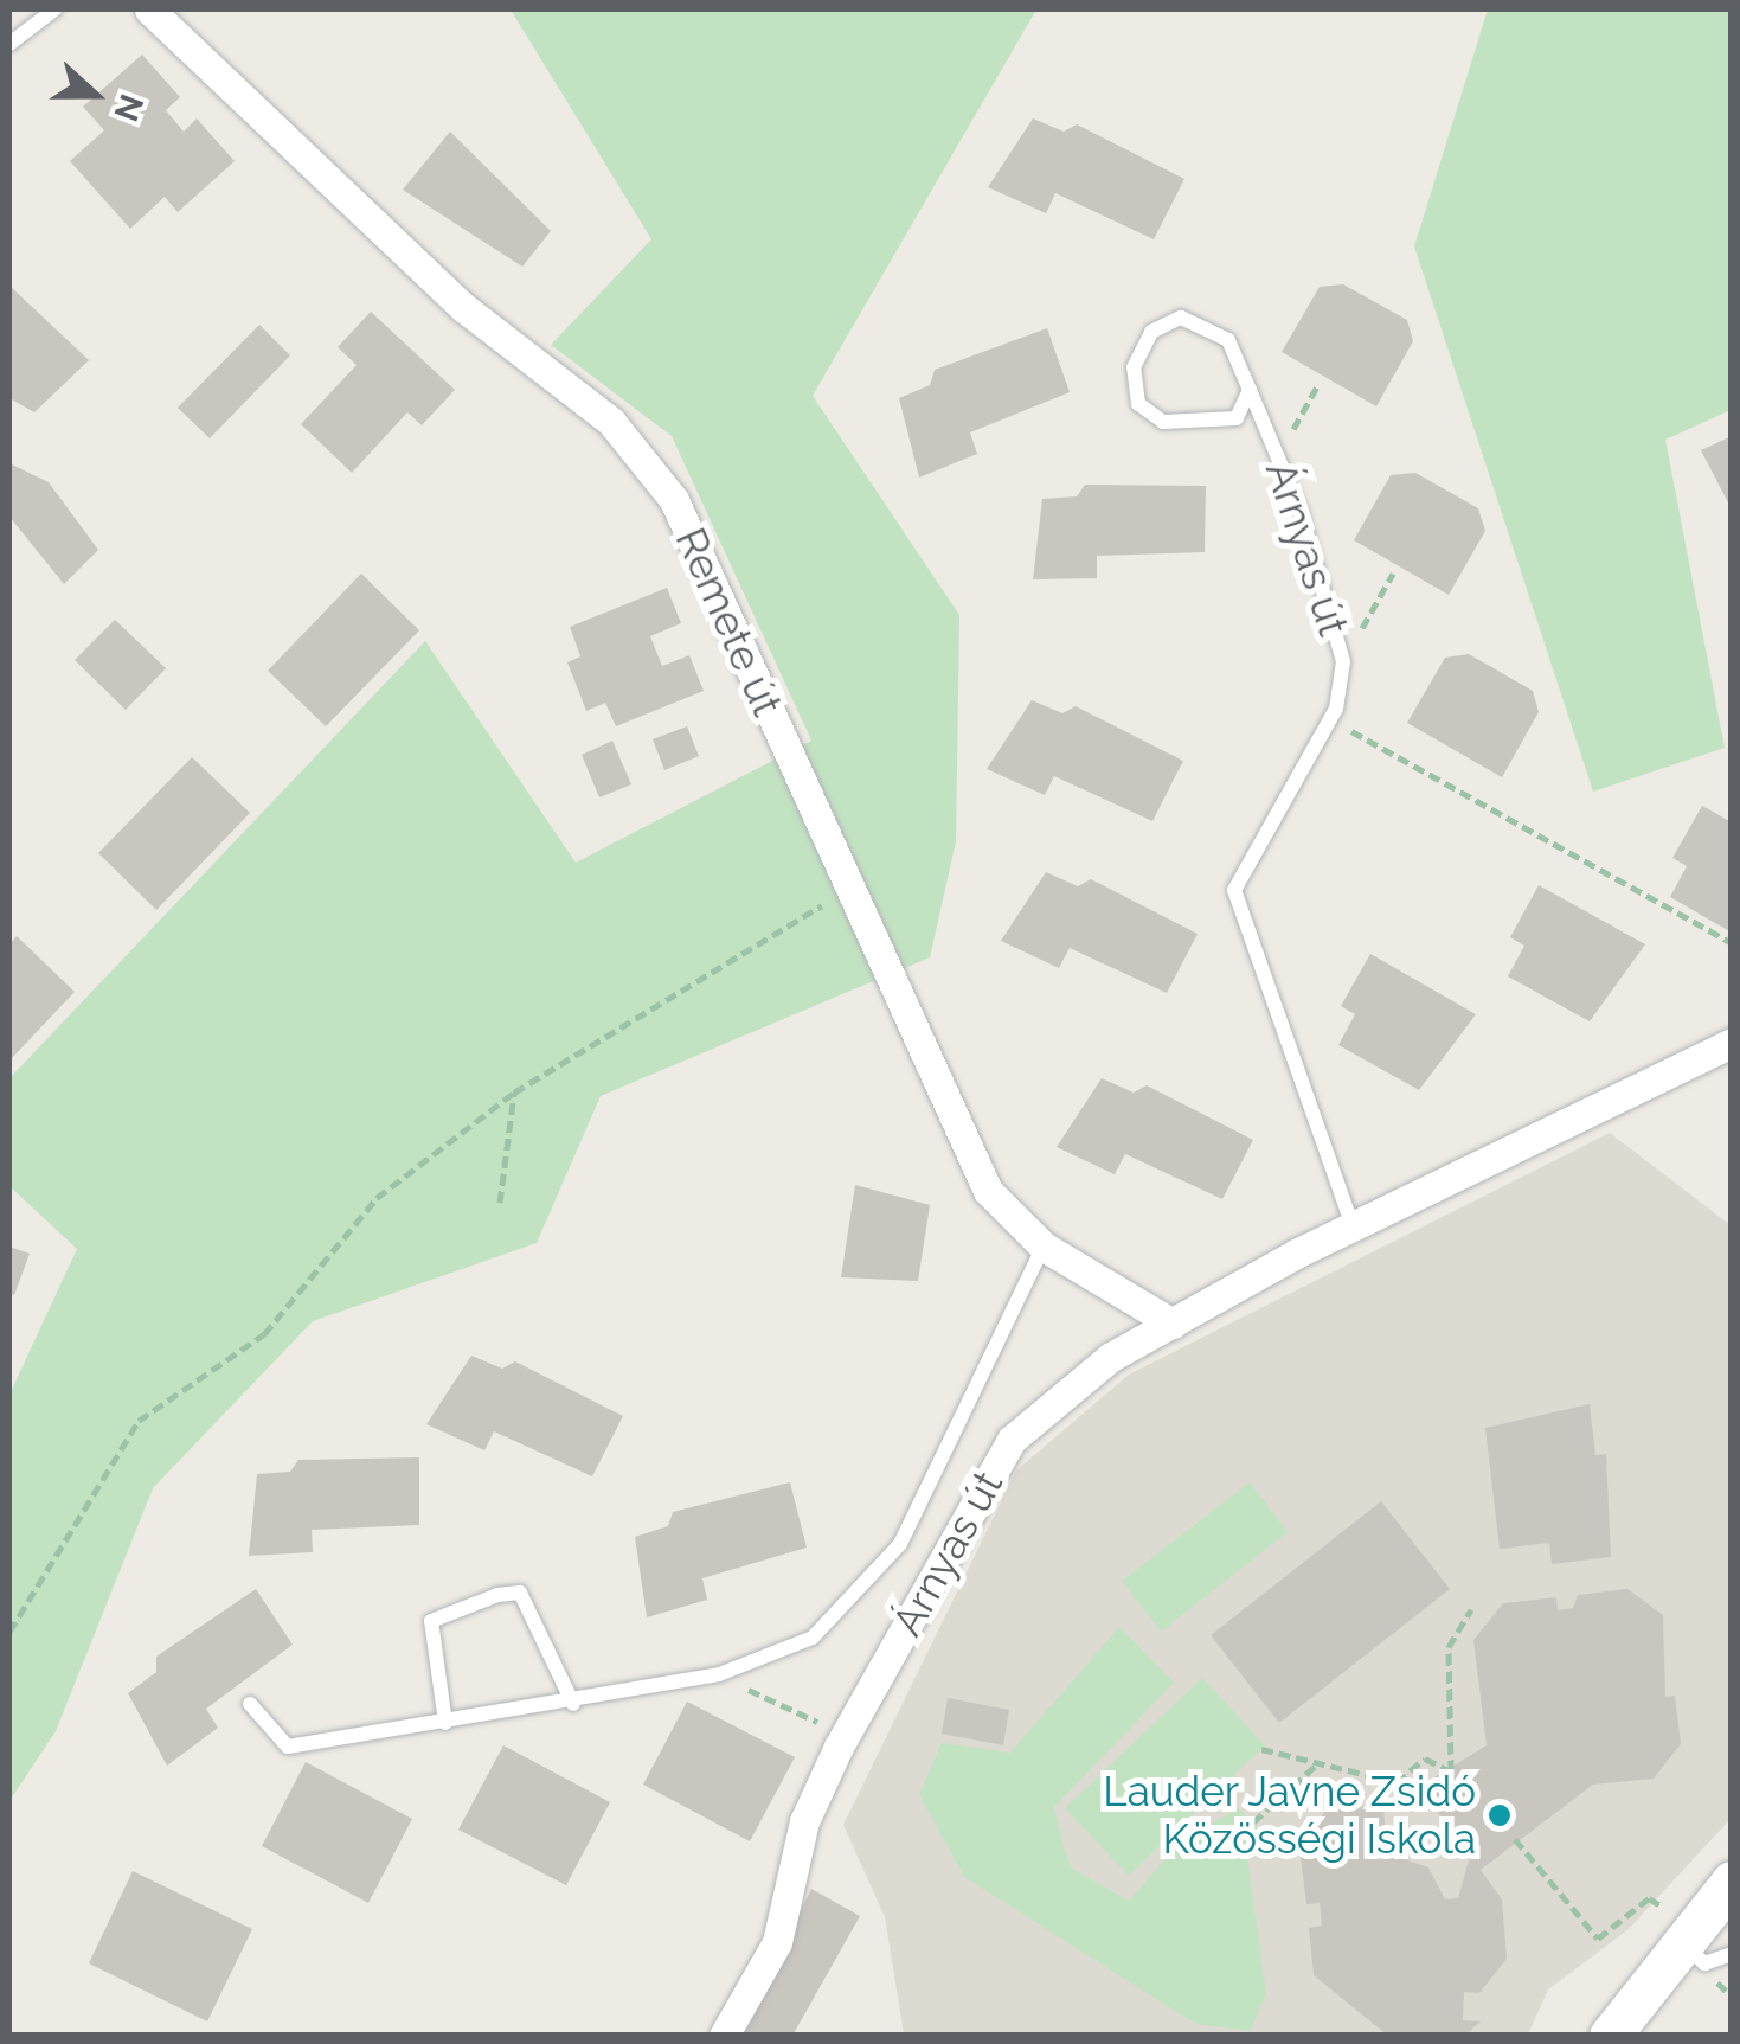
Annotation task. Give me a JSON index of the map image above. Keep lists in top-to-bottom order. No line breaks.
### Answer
{"streets":{"street":["Árnyas út","Remete út"]},"crossings":[["Árnyas út","Remete út"]],"places":["Lauder Javne Zsidó Közösségi Iskola"],"north":"right"}
